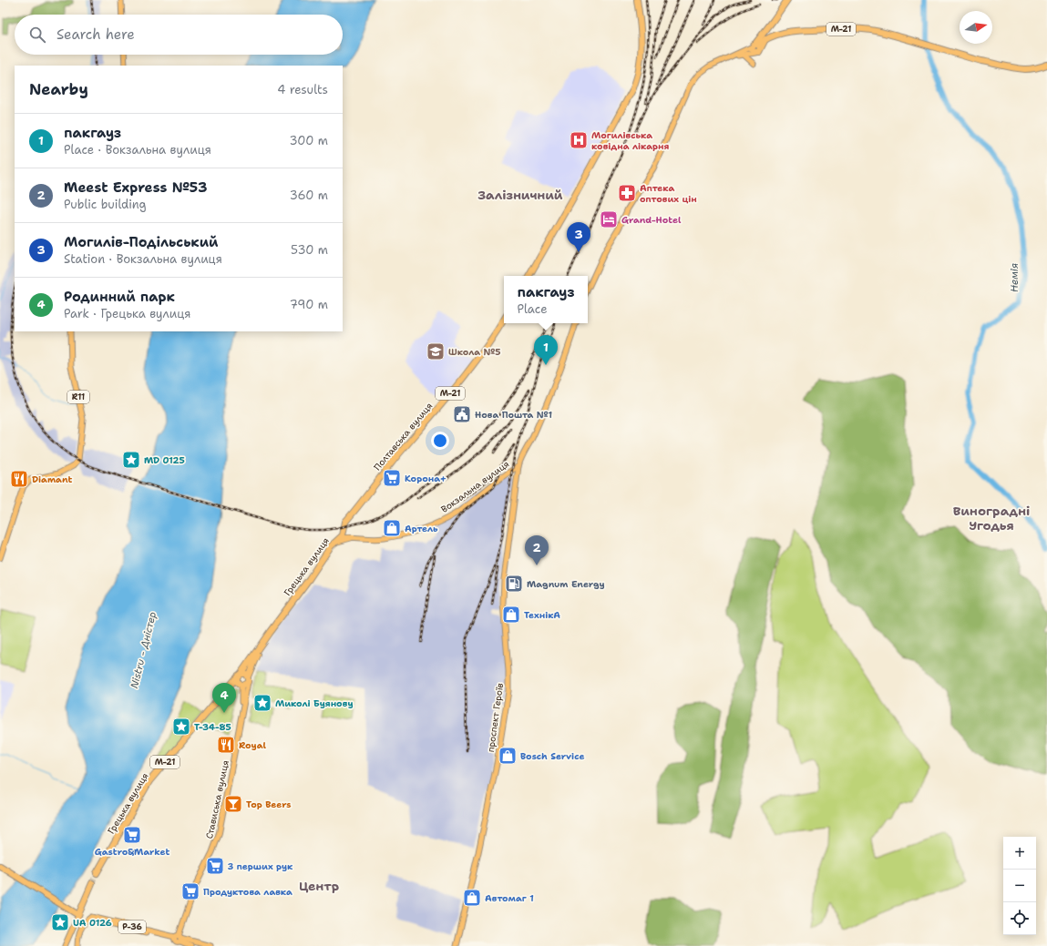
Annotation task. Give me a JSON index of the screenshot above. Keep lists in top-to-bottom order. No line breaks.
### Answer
{"streets":{"highway":["М-21","Полтавська вулиця","Грецька вулиця"],"main road":["R11","Вокзальна вулиця","проспект Героїв","Стависька вулиця","Р-36"]},"crossings":[["М-21","Грецька вулиця"],["М-21","Стависька вулиця"],["Полтавська вулиця","Вокзальна вулиця"],["Полтавська вулиця","Грецька вулиця"],["Вокзальна вулиця","Грецька вулиця"],["Вокзальна вулиця","проспект Героїв"],["Грецька вулиця","Стависька вулиця"],["Стависька вулиця","Р-36"]],"districts":["Залізничний","Виноградні Угодья","Центр"],"water":["Немія","Nistru - Дністер"],"places":{"hospital":["Могилівська ковідна лікарня"],"pharmacy":["Аптека оптових цін"],"hotel":["Grand-Hotel"],"school or university":["Школа №5"],"public building":["Нова Пошта №1"],"place":["MD 0125","Миколі Буянову","Т-34-85","UA 0126"],"supermarket":["Корона+","Gastro&Market","З перших рук","Продуктова лавка"],"restaurant":["Diamant","Royal"],"shop":["Артель","ТехнікА","Bosch Service","Автомаг 1"],"fuel station":["Magnum Energy"],"bar":["Top Beers"]},"north":"right","page":{"search":"Search here","heading":["Nearby","4 results"],"list":[{"mark":"1","name":"пакгауз","note":"Place · Вокзальна вулиця","value":"300 m"},{"mark":"2","name":"Meest Express №53","note":"Public building","value":"360 m"},{"mark":"3","name":"Могилів-Подільський","note":"Station · Вокзальна вулиця","value":"530 m"},{"mark":"4","name":"Родинний парк","note":"Park · Грецька вулиця","value":"790 m"}],"pins":["3","1","2","4"],"popup":["пакгауз","Place"],"map_buttons":["+","−"]}}
